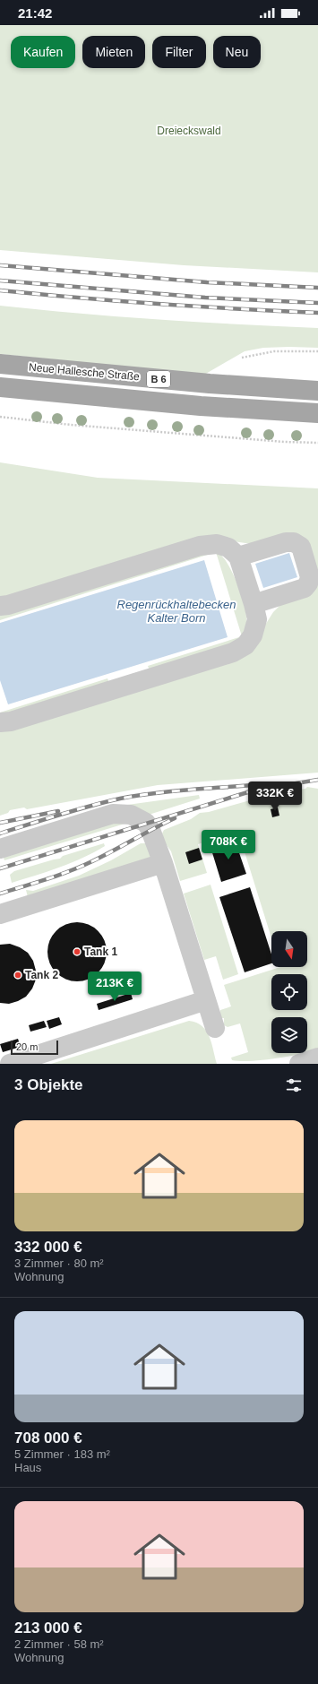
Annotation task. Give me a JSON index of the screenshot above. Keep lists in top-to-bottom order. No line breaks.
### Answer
{"streets":{"main road":["Neue Hallesche Straße","B 6"]},"water":["Regenrückhaltebecken Kalter Born"],"parks":["Dreieckswald"],"places":["Tank 1","Tank 2"],"scale_bar":"20 m","north":"bottom","page":{"status":"21:42","chip":["Kaufen","Mieten","Filter","Neu"],"price":["332K €","708K €","213K €"],"scale":"20 m","heading":"3 Objekte","list":[{"name":"332 000 €","note":"3 Zimmer · 80 m² · Wohnung"},{"name":"708 000 €","note":"5 Zimmer · 183 m² · Haus"},{"name":"213 000 €","note":"2 Zimmer · 58 m² · Wohnung"}]}}
